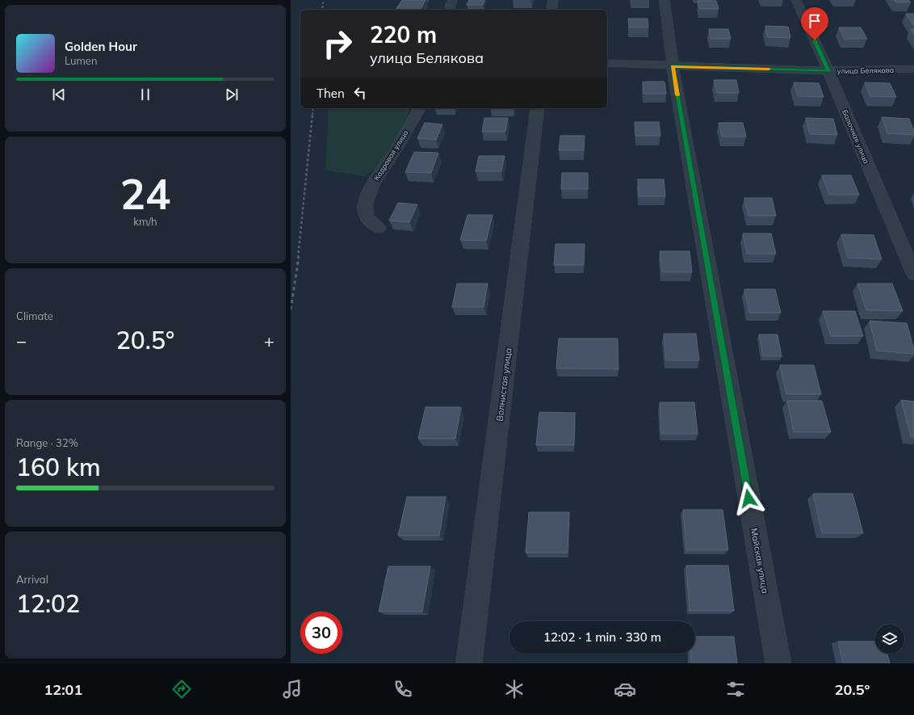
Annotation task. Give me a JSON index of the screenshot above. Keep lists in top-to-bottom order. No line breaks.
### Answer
{"streets":{"street":["улица Белякова","Балочная улица","Кадровая улица","Волнистая улица","Майская улица"]},"crossings":[["улица Белякова","Балочная улица"],["улица Белякова","Майская улица"]],"page":{"turn":["220 m","улица Белякова"],"song":["Golden Hour","Lumen"],"then":"Then","tile":[["24","km/h"],"Climate",["Range · 32%","160 km"],["Arrival","12:02"]],"heat":["−","20.5°","+"],"limit":"30","trip":"12:02 · 1 min · 330 m","tabs":["12:01","20.5°"]}}
